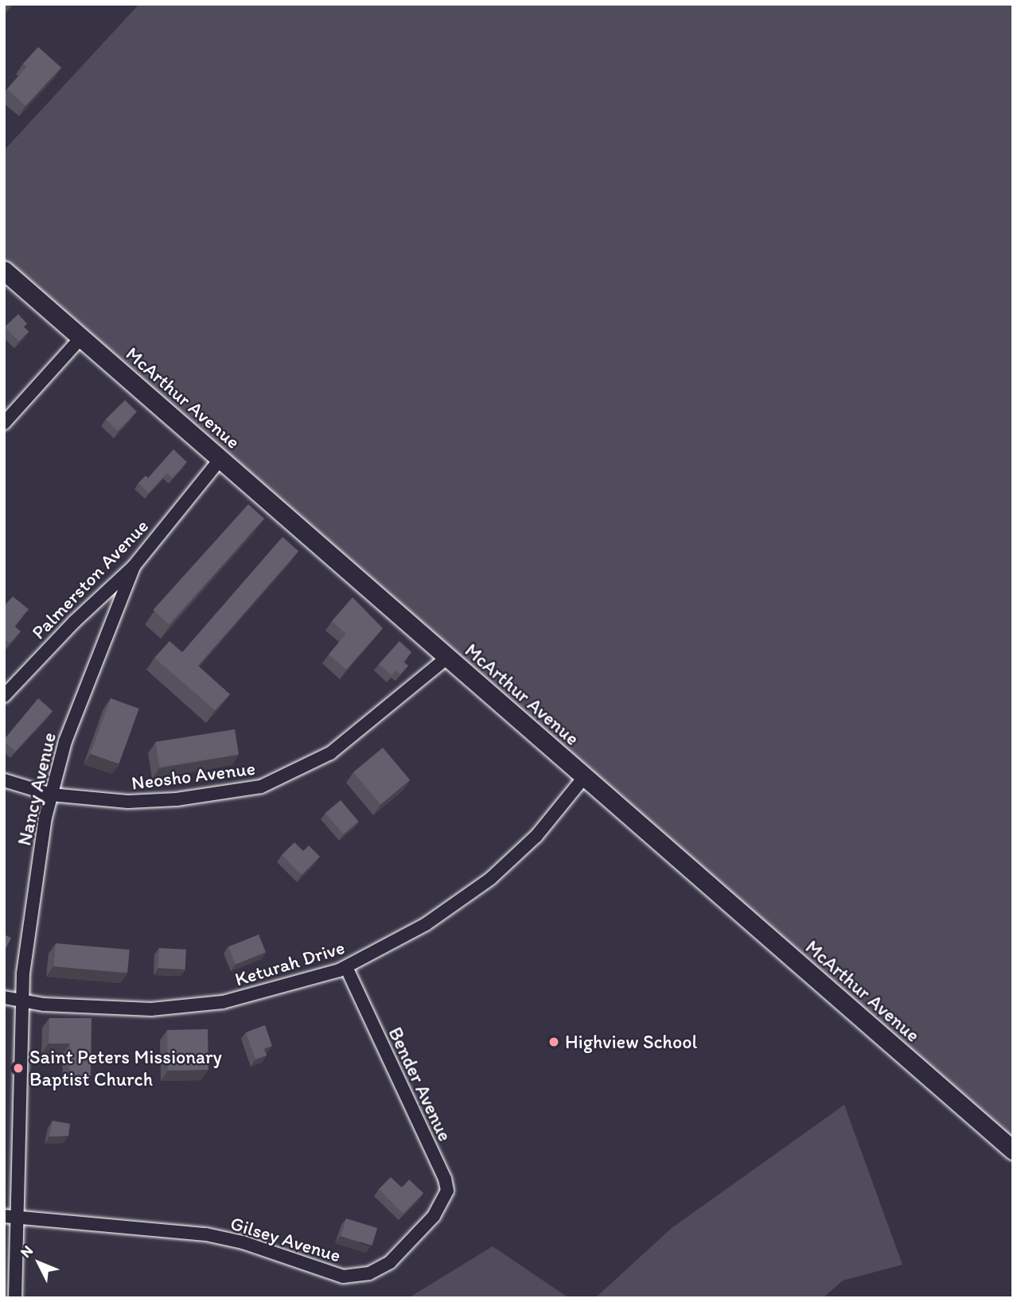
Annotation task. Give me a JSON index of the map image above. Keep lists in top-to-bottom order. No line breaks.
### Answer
{"streets":{"street":["McArthur Avenue","Palmerston Avenue","Neosho Avenue","Nancy Avenue","Keturah Drive","Bender Avenue","Gilsey Avenue"]},"crossings":[["McArthur Avenue","Palmerston Avenue"],["McArthur Avenue","Neosho Avenue"],["McArthur Avenue","Keturah Drive"],["Palmerston Avenue","Nancy Avenue"],["Neosho Avenue","Nancy Avenue"],["Nancy Avenue","Keturah Drive"],["Nancy Avenue","Gilsey Avenue"],["Keturah Drive","Bender Avenue"],["Bender Avenue","Gilsey Avenue"]],"places":["Highview School","Saint Peters Missionary Baptist Church"],"north":"top left"}
